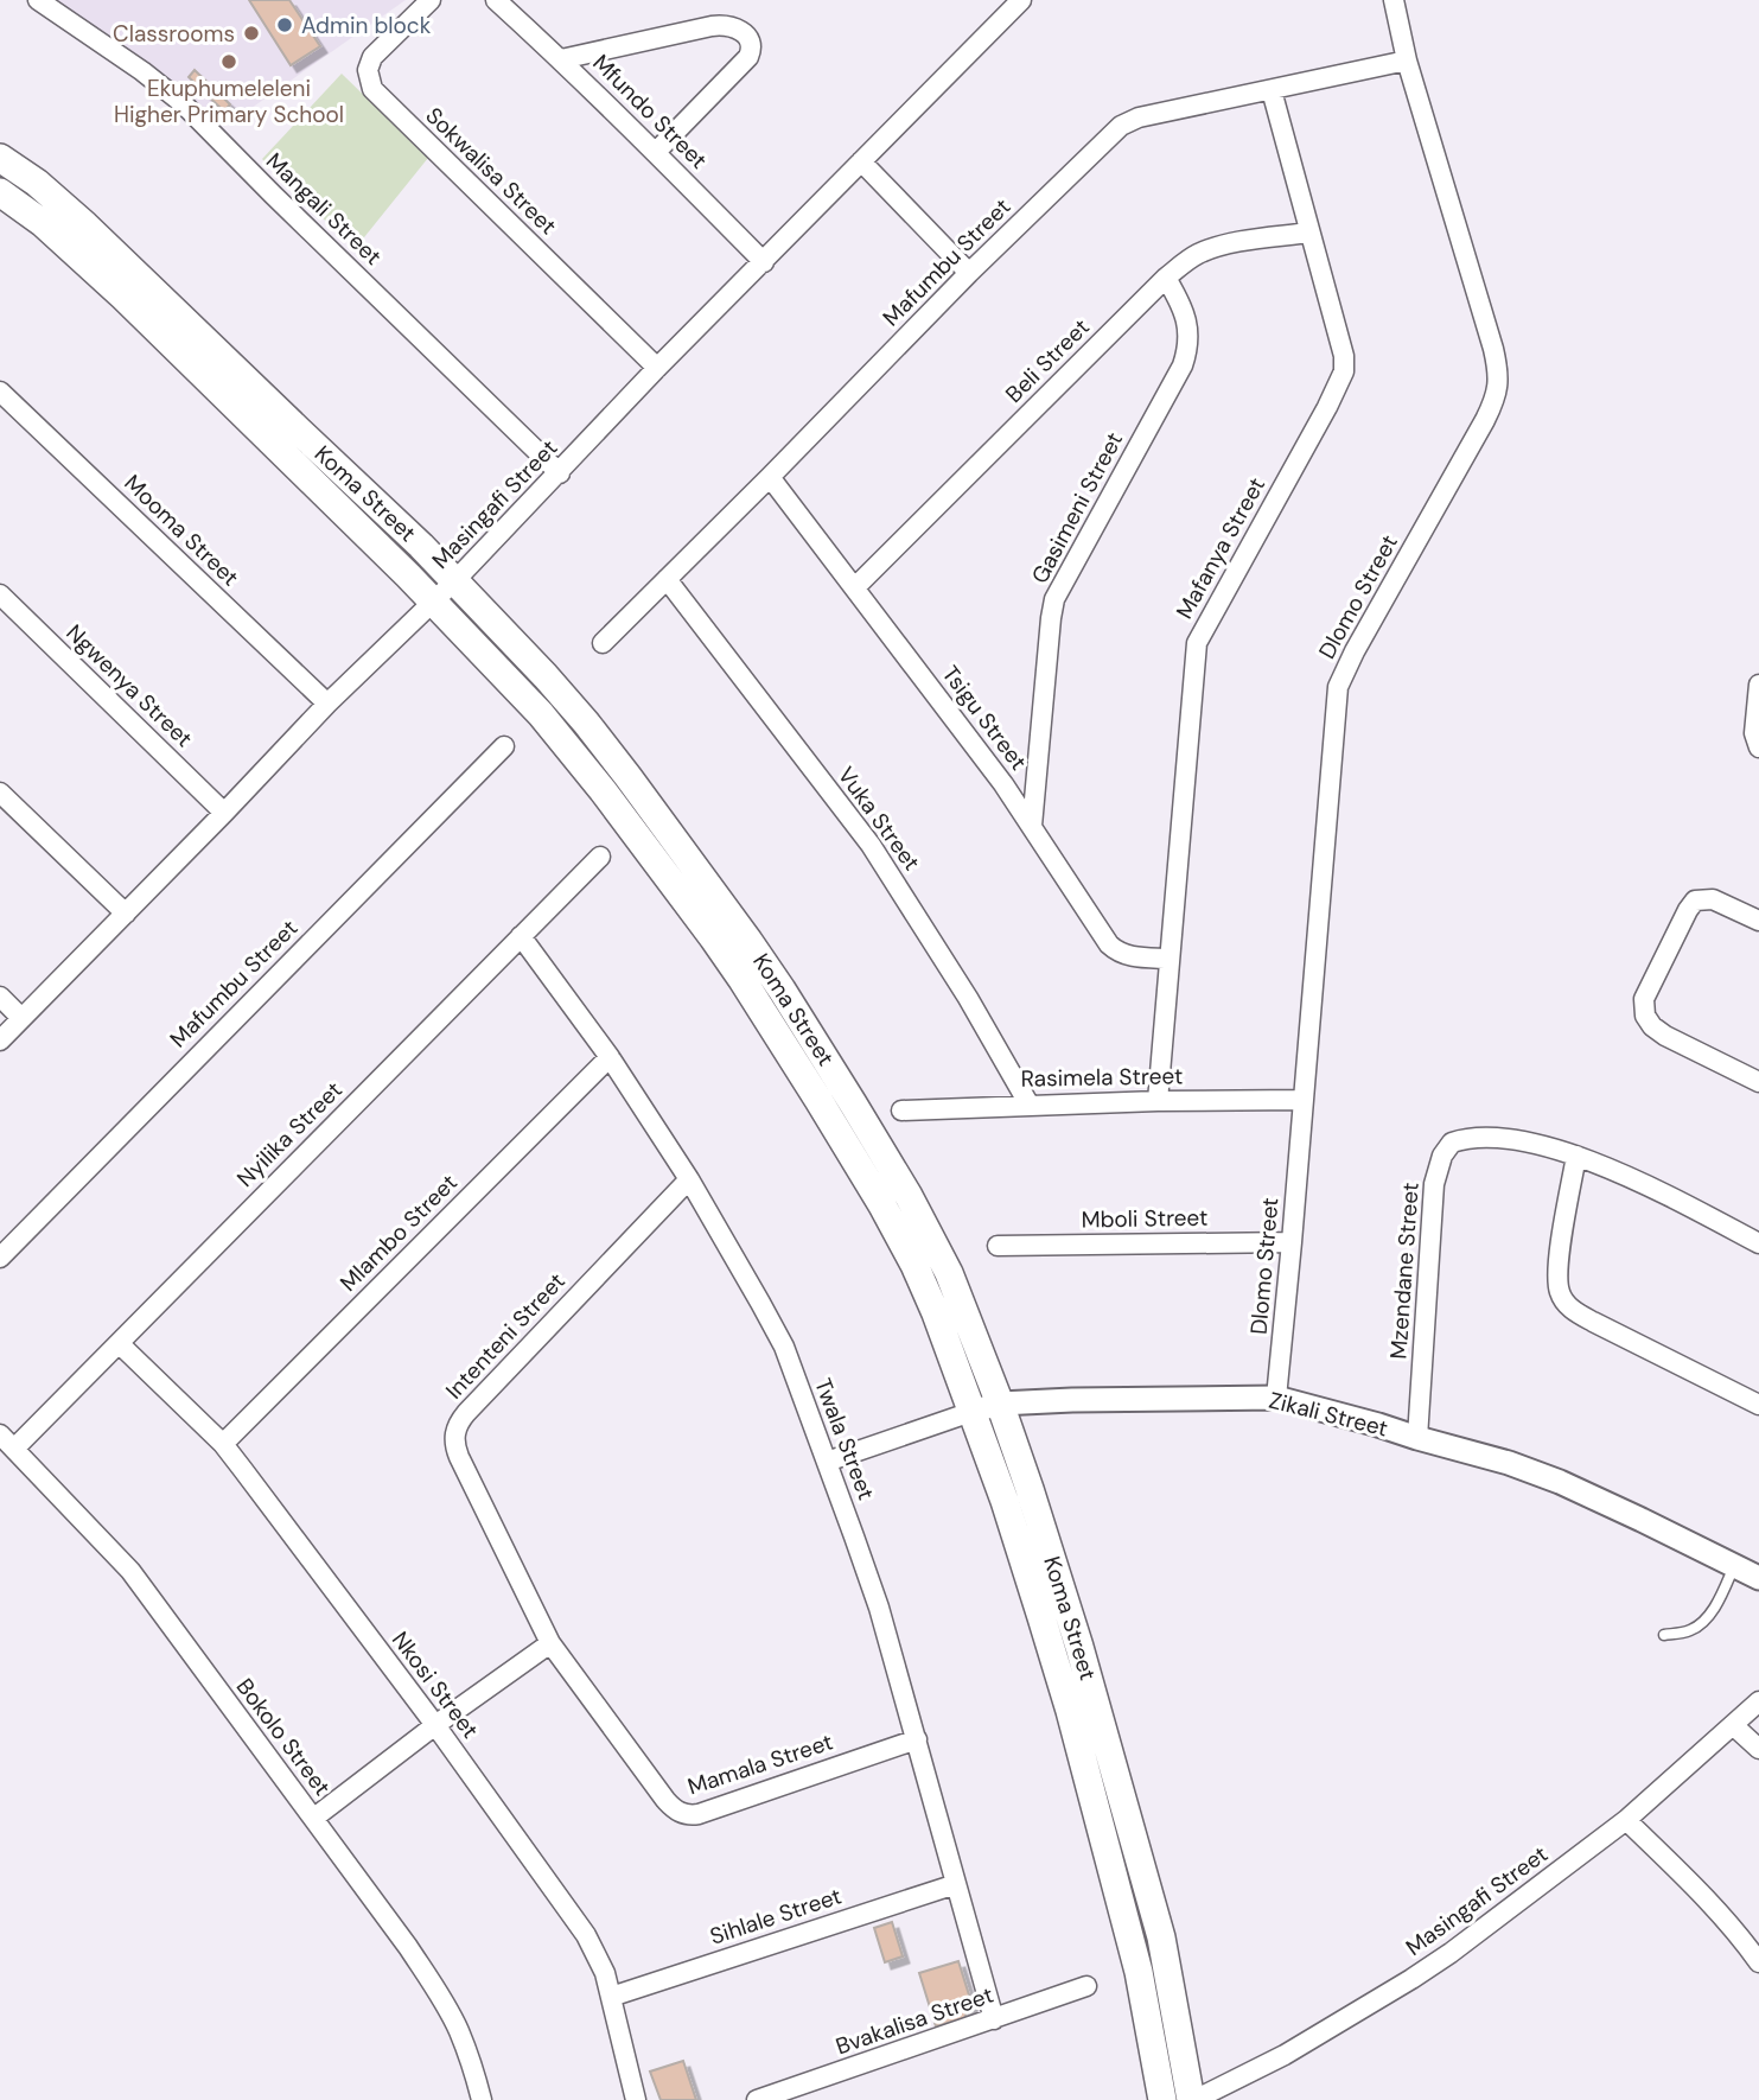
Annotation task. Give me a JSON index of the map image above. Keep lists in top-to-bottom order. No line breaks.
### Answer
{"streets":{"main road":["Koma Street"],"street":["Mfundo Street","Sokwalisa Street","Mangali Street","Mafumbu Street","Beli Street","Masingafi Street","Gasimeni Street","Mooma Street","Mafanya Street","Dlomo Street","Ngwenya Street","Tsigu Street","Vuka Street","Rasimela Street","Nyilika Street","Mboli Street","Mlambo Street","Mzendane Street","Intenteni Street","Zikali Street","Twala Street","Nkosi Street","Bokolo Street","Mamala Street","Sihlale Street","Bvakalisa Street"]},"crossings":[["Mfundo Street","Masingafi Street"],["Sokwalisa Street","Masingafi Street"],["Mangali Street","Masingafi Street"],["Mafumbu Street","Mafanya Street"],["Mafumbu Street","Dlomo Street"],["Mafumbu Street","Tsigu Street"],["Mafumbu Street","Vuka Street"],["Beli Street","Gasimeni Street"],["Beli Street","Mafanya Street"],["Beli Street","Tsigu Street"],["Koma Street","Masingafi Street"],["Koma Street","Zikali Street"],["Masingafi Street","Mooma Street"],["Masingafi Street","Ngwenya Street"],["Gasimeni Street","Tsigu Street"],["Mafanya Street","Tsigu Street"],["Mafanya Street","Rasimela Street"],["Dlomo Street","Rasimela Street"],["Dlomo Street","Mboli Street"],["Dlomo Street","Zikali Street"],["Vuka Street","Rasimela Street"],["Nyilika Street","Twala Street"],["Nyilika Street","Nkosi Street"],["Nyilika Street","Bokolo Street"],["Mlambo Street","Twala Street"],["Mlambo Street","Nkosi Street"],["Mzendane Street","Zikali Street"],["Intenteni Street","Twala Street"],["Intenteni Street","Mamala Street"],["Zikali Street","Twala Street"],["Twala Street","Mamala Street"],["Twala Street","Sihlale Street"],["Twala Street","Bvakalisa Street"],["Nkosi Street","Sihlale Street"]],"places":["Admin block","Classrooms","Ekuphumeleleni Higher Primary School"]}
